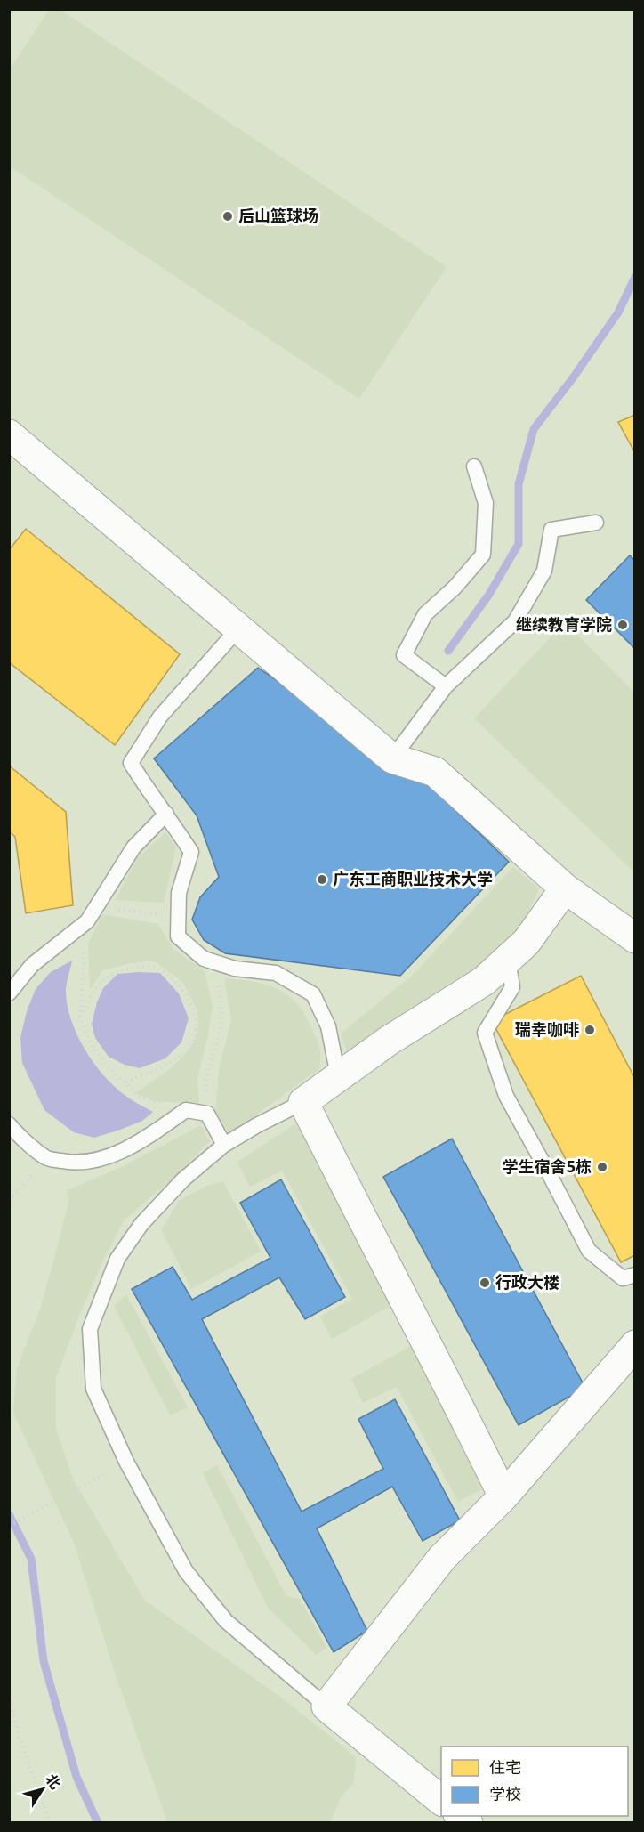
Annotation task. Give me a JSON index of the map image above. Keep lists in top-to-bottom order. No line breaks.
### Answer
{"places":["后山篮球场","继续教育学院","广东工商职业技术大学","瑞幸咖啡","学生宿舍5栋","行政大楼"],"legend":["住宅","学校"],"north":"top right"}
